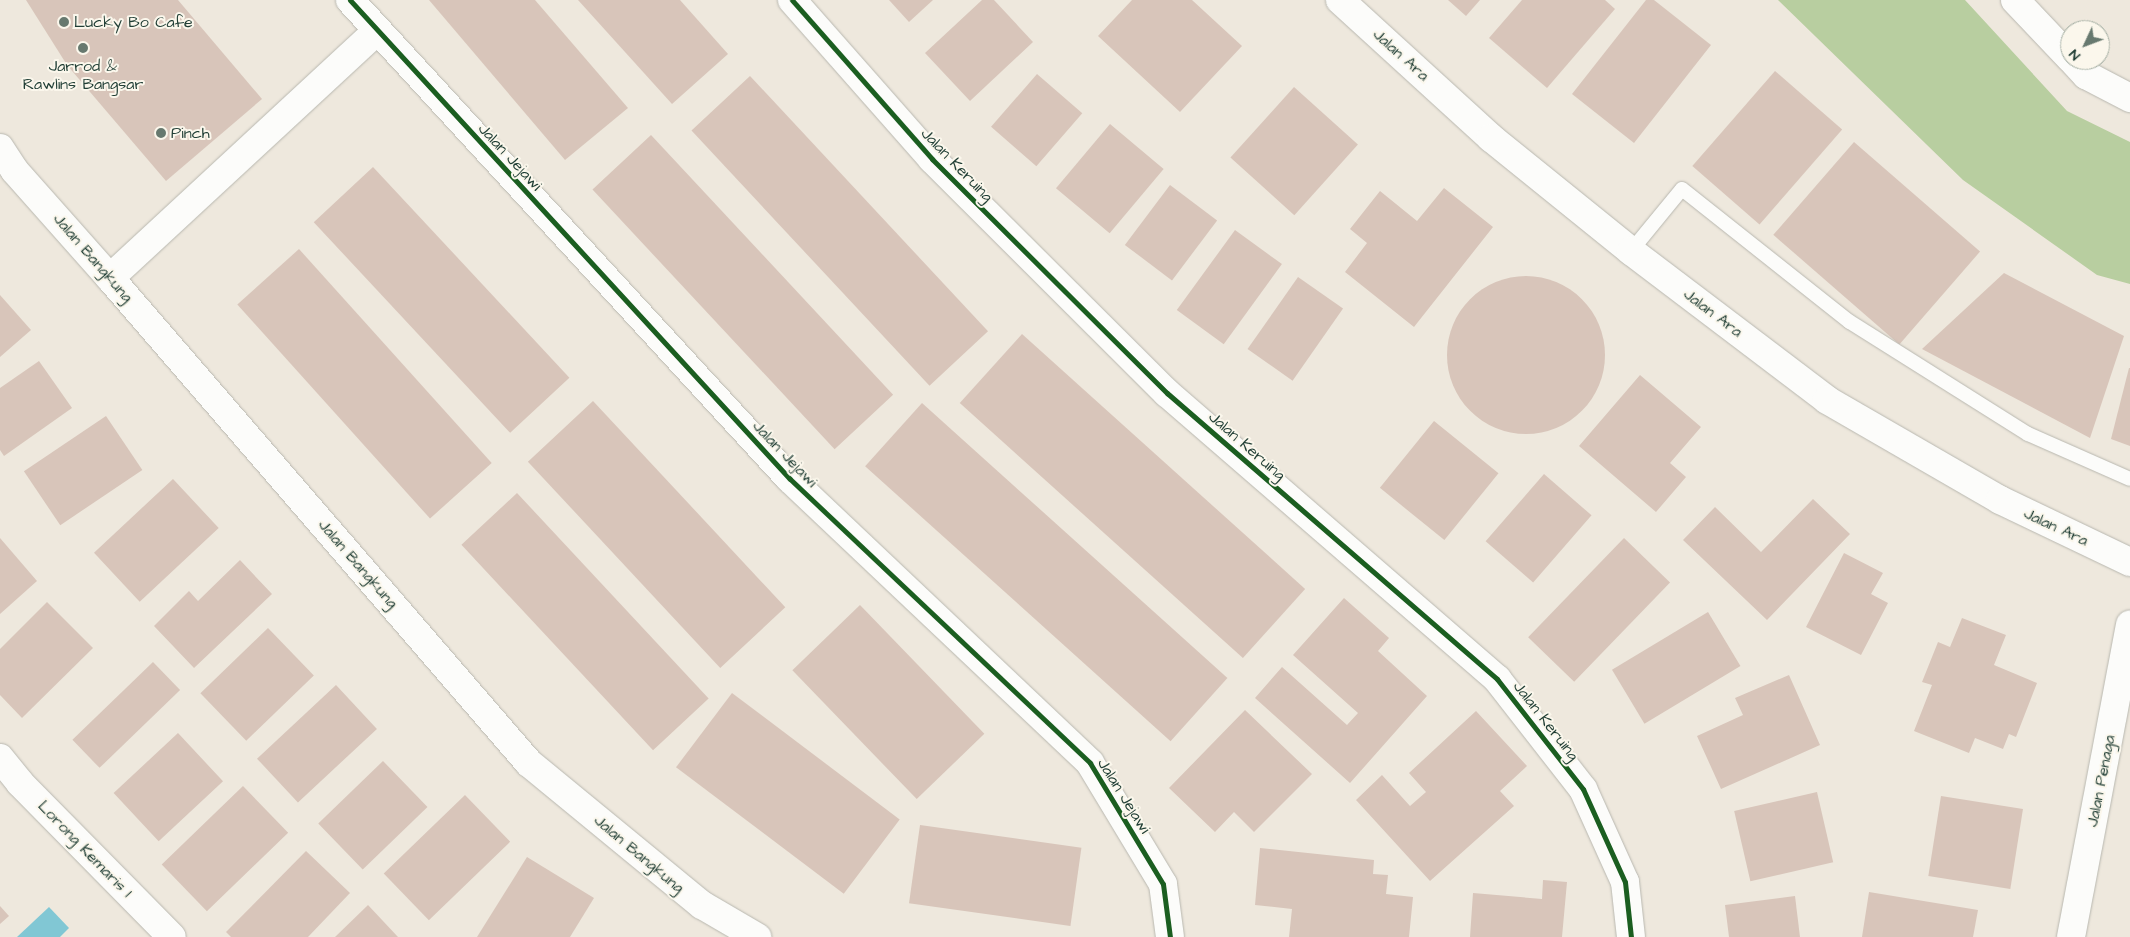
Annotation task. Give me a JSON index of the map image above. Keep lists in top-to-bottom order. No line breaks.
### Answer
{"streets":{"street":["Jalan Ara","Jalan Jejawi","Jalan Keruing","Jalan Bangkung","Jalan Penaga","Lorong Kemaris 1"]},"places":["Lucky Bo Cafe","Jarrod & Rawlins Bangsar","Pinch"],"north":"bottom left"}
